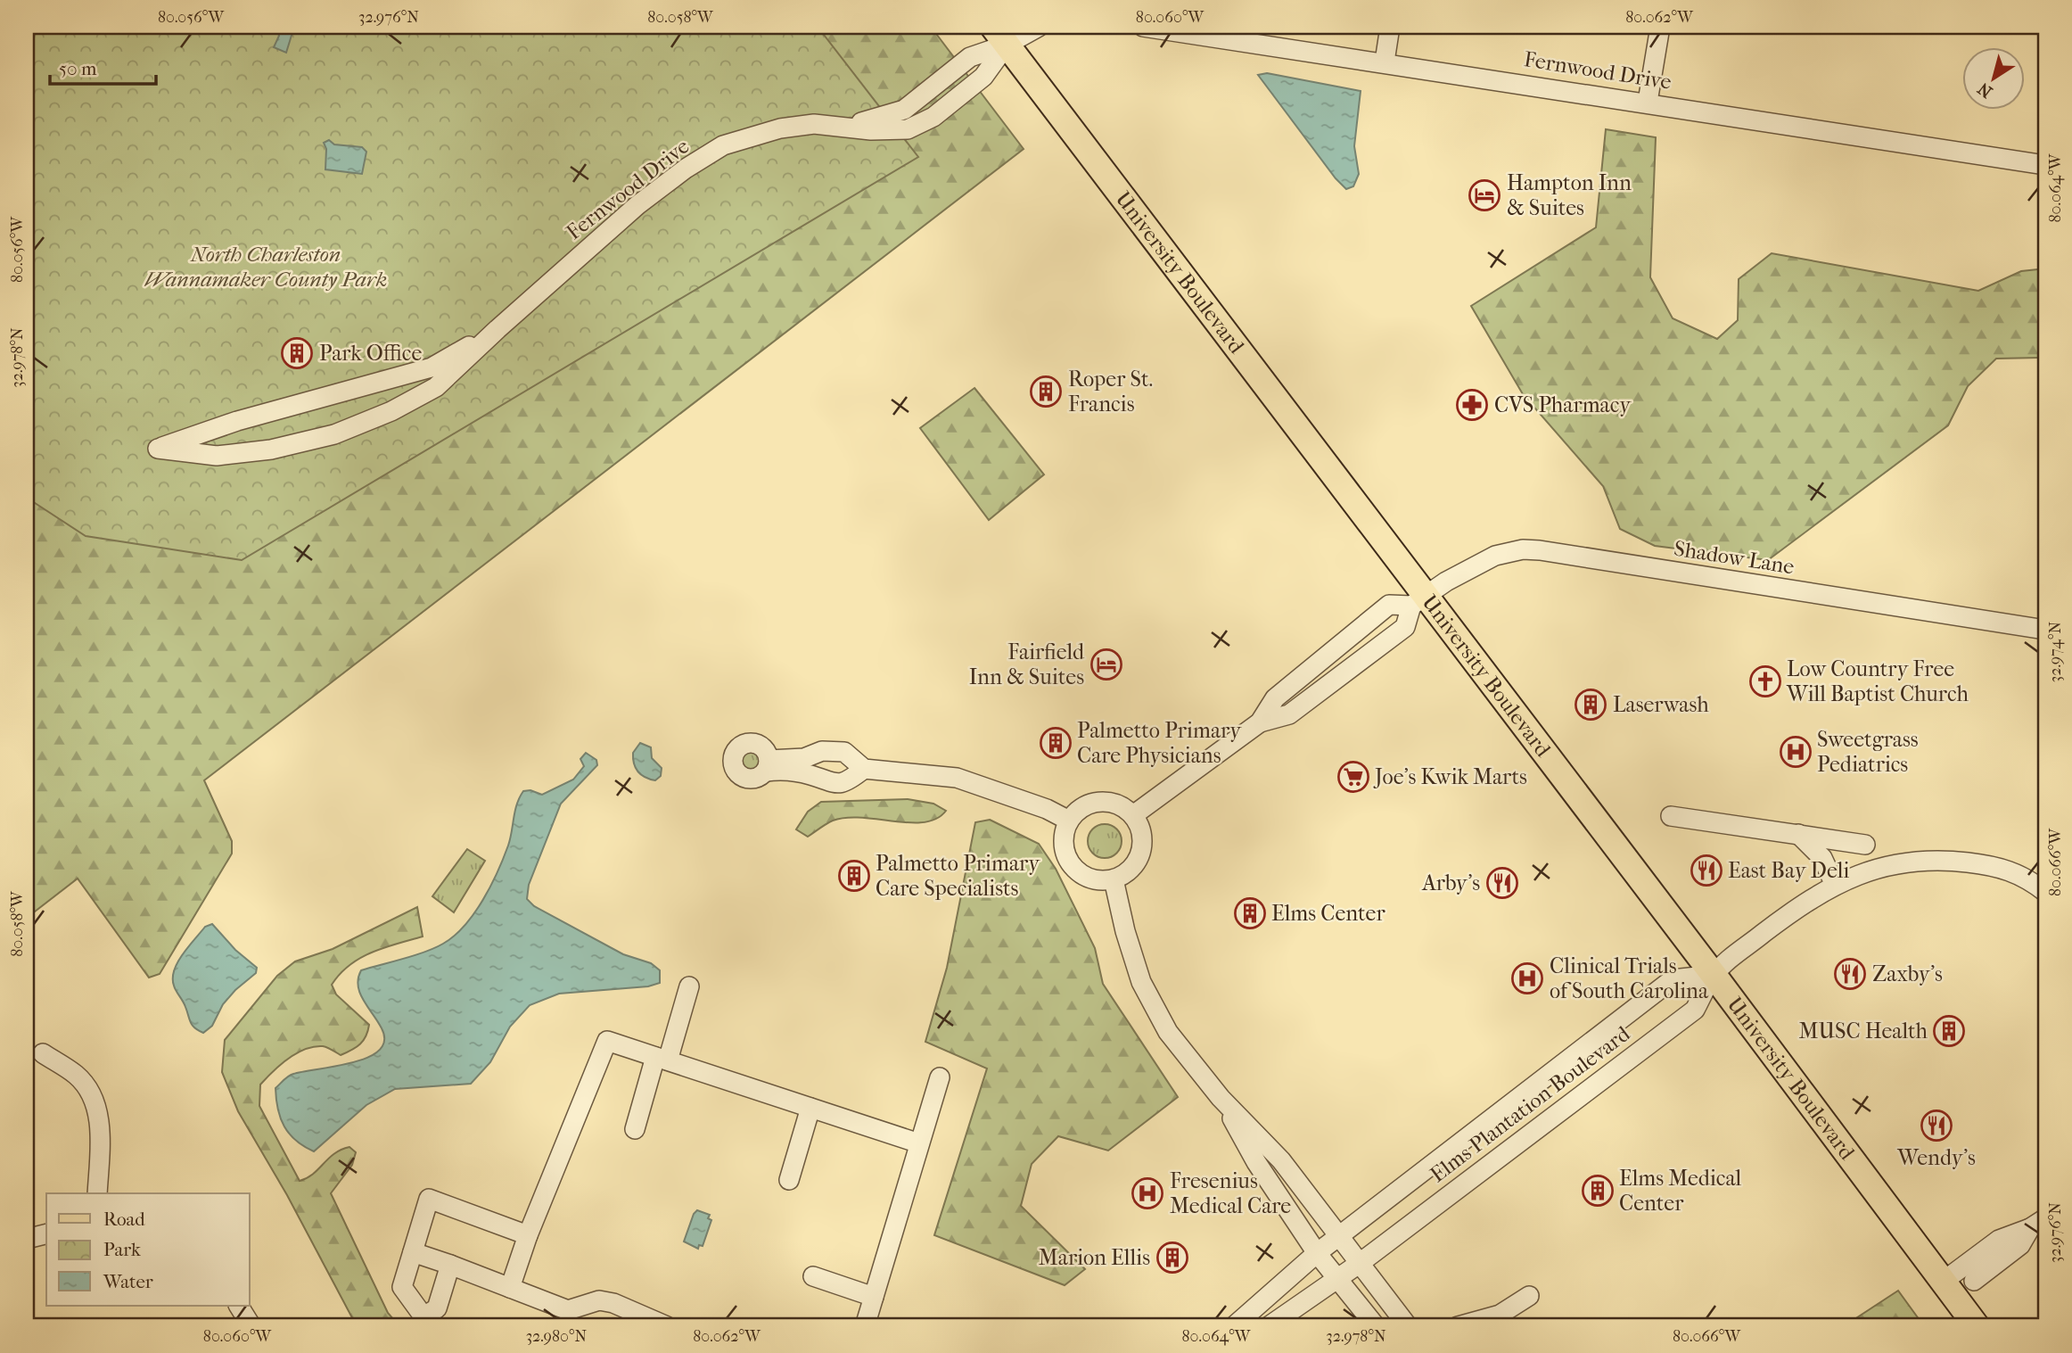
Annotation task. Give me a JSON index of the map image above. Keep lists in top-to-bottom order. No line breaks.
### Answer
{"streets":{"main road":["University Boulevard"],"street":["Fernwood Drive","Shadow Lane","Elms Plantation Boulevard"]},"crossings":[["Fernwood Drive","University Boulevard"],["University Boulevard","Shadow Lane"],["University Boulevard","Elms Plantation Boulevard"]],"parks":["North Charleston Wannamaker County Park"],"places":{"hotel":["Hampton Inn & Suites","Fairfield Inn & Suites"],"building":["Park Office","Roper St. Francis","Laserwash","Palmetto Primary Care Physicians","Palmetto Primary Care Specialists","Elms Center","MUSC Health","Elms Medical Center","Marion Ellis"],"pharmacy":["CVS Pharmacy"],"church":["Low Country Free Will Baptist Church"],"hospital":["Sweetgrass Pediatrics","Clinical Trials of South Carolina","Fresenius Medical Care"],"supermarket":["Joe's Kwik Marts"],"restaurant":["East Bay Deli","Arby's","Zaxby's","Wendy's"]},"legend":["Road","Park","Water"],"scale_bar":"50 m","north":"bottom left","coordinates":["80.056°W","32.976°N","80.058°W","80.060°W","80.062°W","80.064°W","32.978°N","32.974°N","80.066°W","32.980°N"]}
